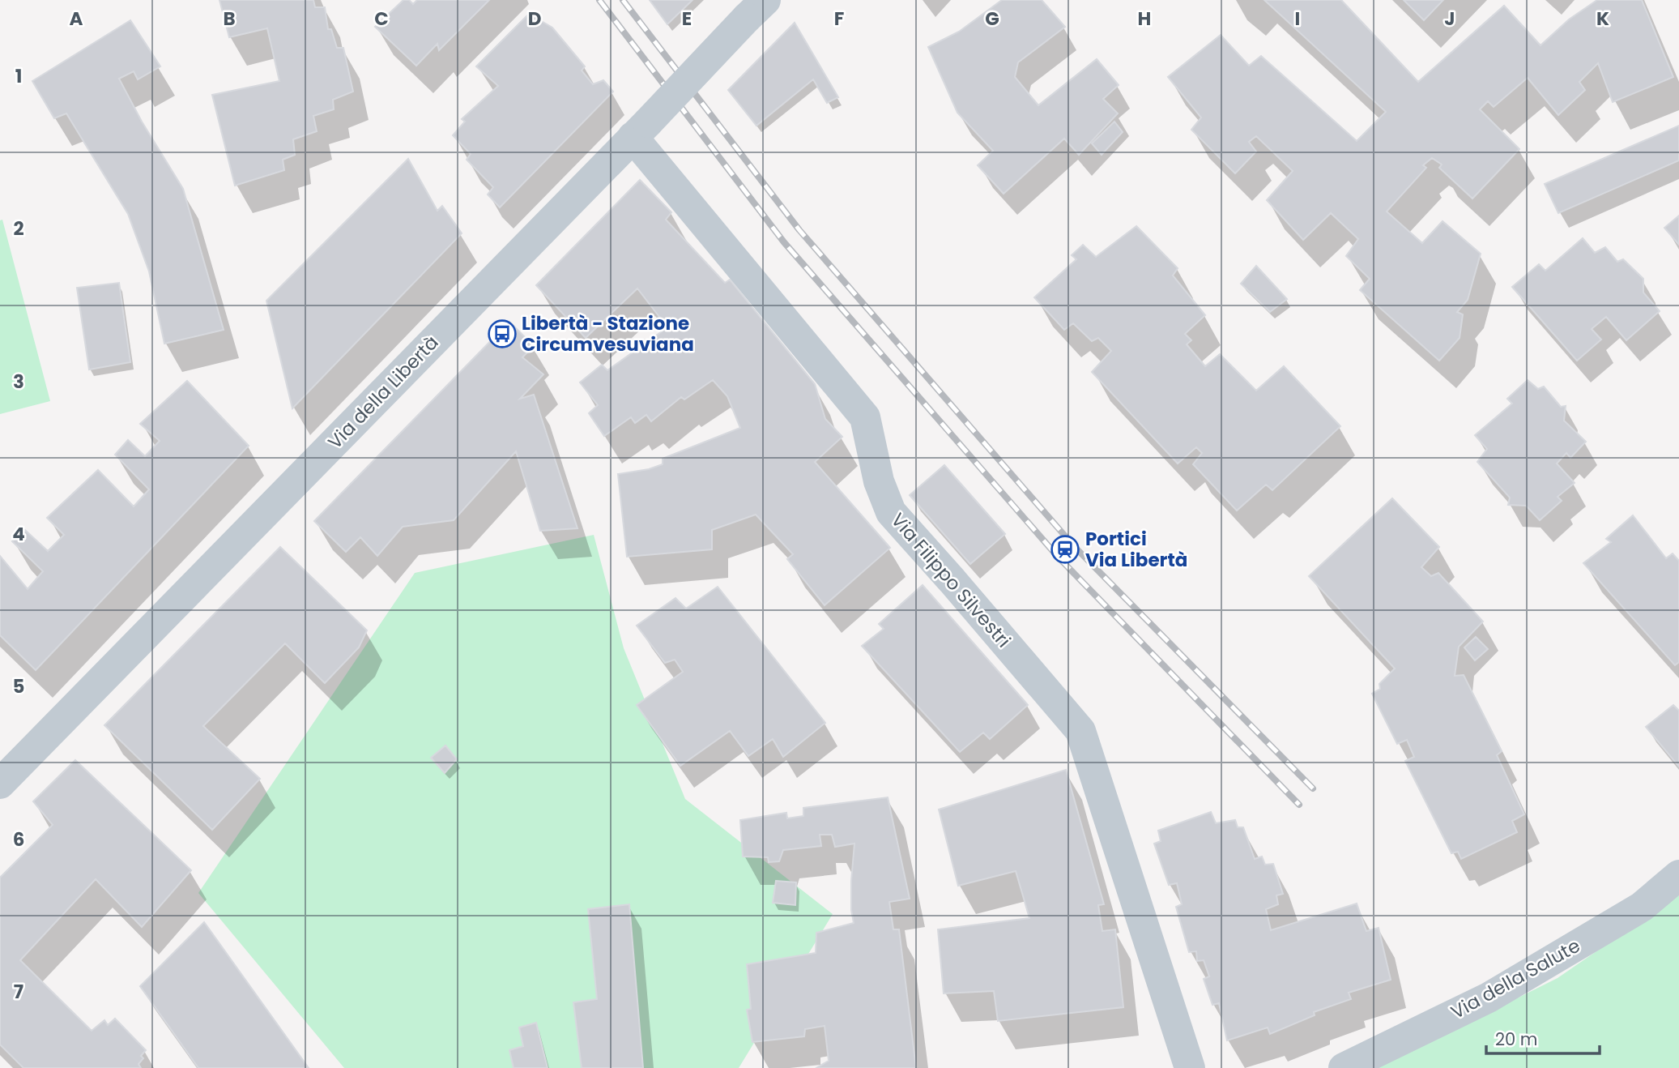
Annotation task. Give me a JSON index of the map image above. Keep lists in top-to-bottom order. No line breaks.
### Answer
{"streets":{"street":["Via della Libertà","Via Filippo Silvestri","Via della Salute"]},"crossings":[["Via della Libertà","Via Filippo Silvestri"]],"places":{"bus stop":["Libertà - Stazione Circumvesuviana"],"station":["Portici Via Libertà"]},"scale_bar":"20 m","grid":{"columns":["A","B","C","D","E","F","G","H","I","J","K"],"rows":["1","2","3","4","5","6","7"]}}
